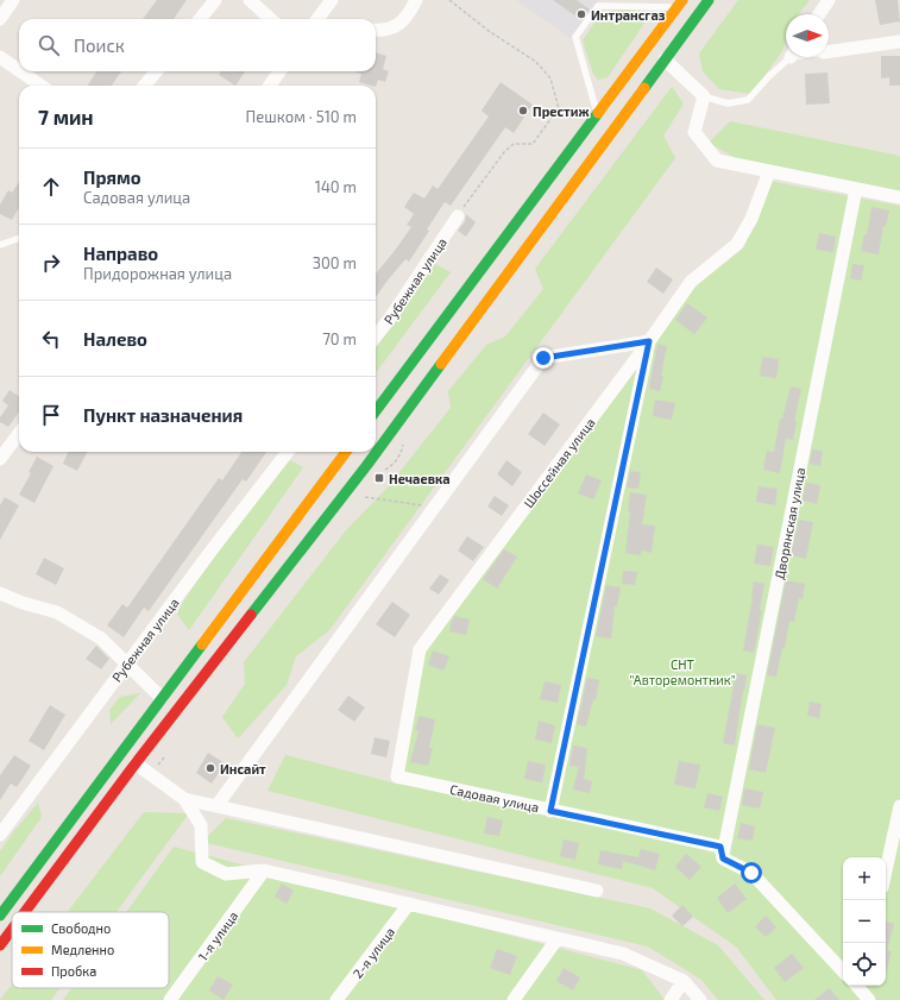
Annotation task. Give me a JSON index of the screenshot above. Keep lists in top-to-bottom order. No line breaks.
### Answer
{"streets":{"street":["Рубежная улица","Шоссейная улица","Дворянская улица","Садовая улица","1-я улица","2-я улица"]},"crossings":[["Шоссейная улица","Садовая улица"],["Дворянская улица","Садовая улица"]],"parks":["СНТ \"Авторемонтник\""],"places":{"other":["Интрансгаз","Престиж","Инсайт"],"transit":["Нечаевка"]},"legend":["Свободно","Медленно","Пробка"],"north":"right","page":{"search":"Поиск","heading":["7 мин","Пешком · 510 m"],"list":[["Прямо","Садовая улица","140 m"],["Направо","Придорожная улица","300 m"],["Налево","70 m"],"Пункт назначения"],"map_buttons":["+","−"]}}
